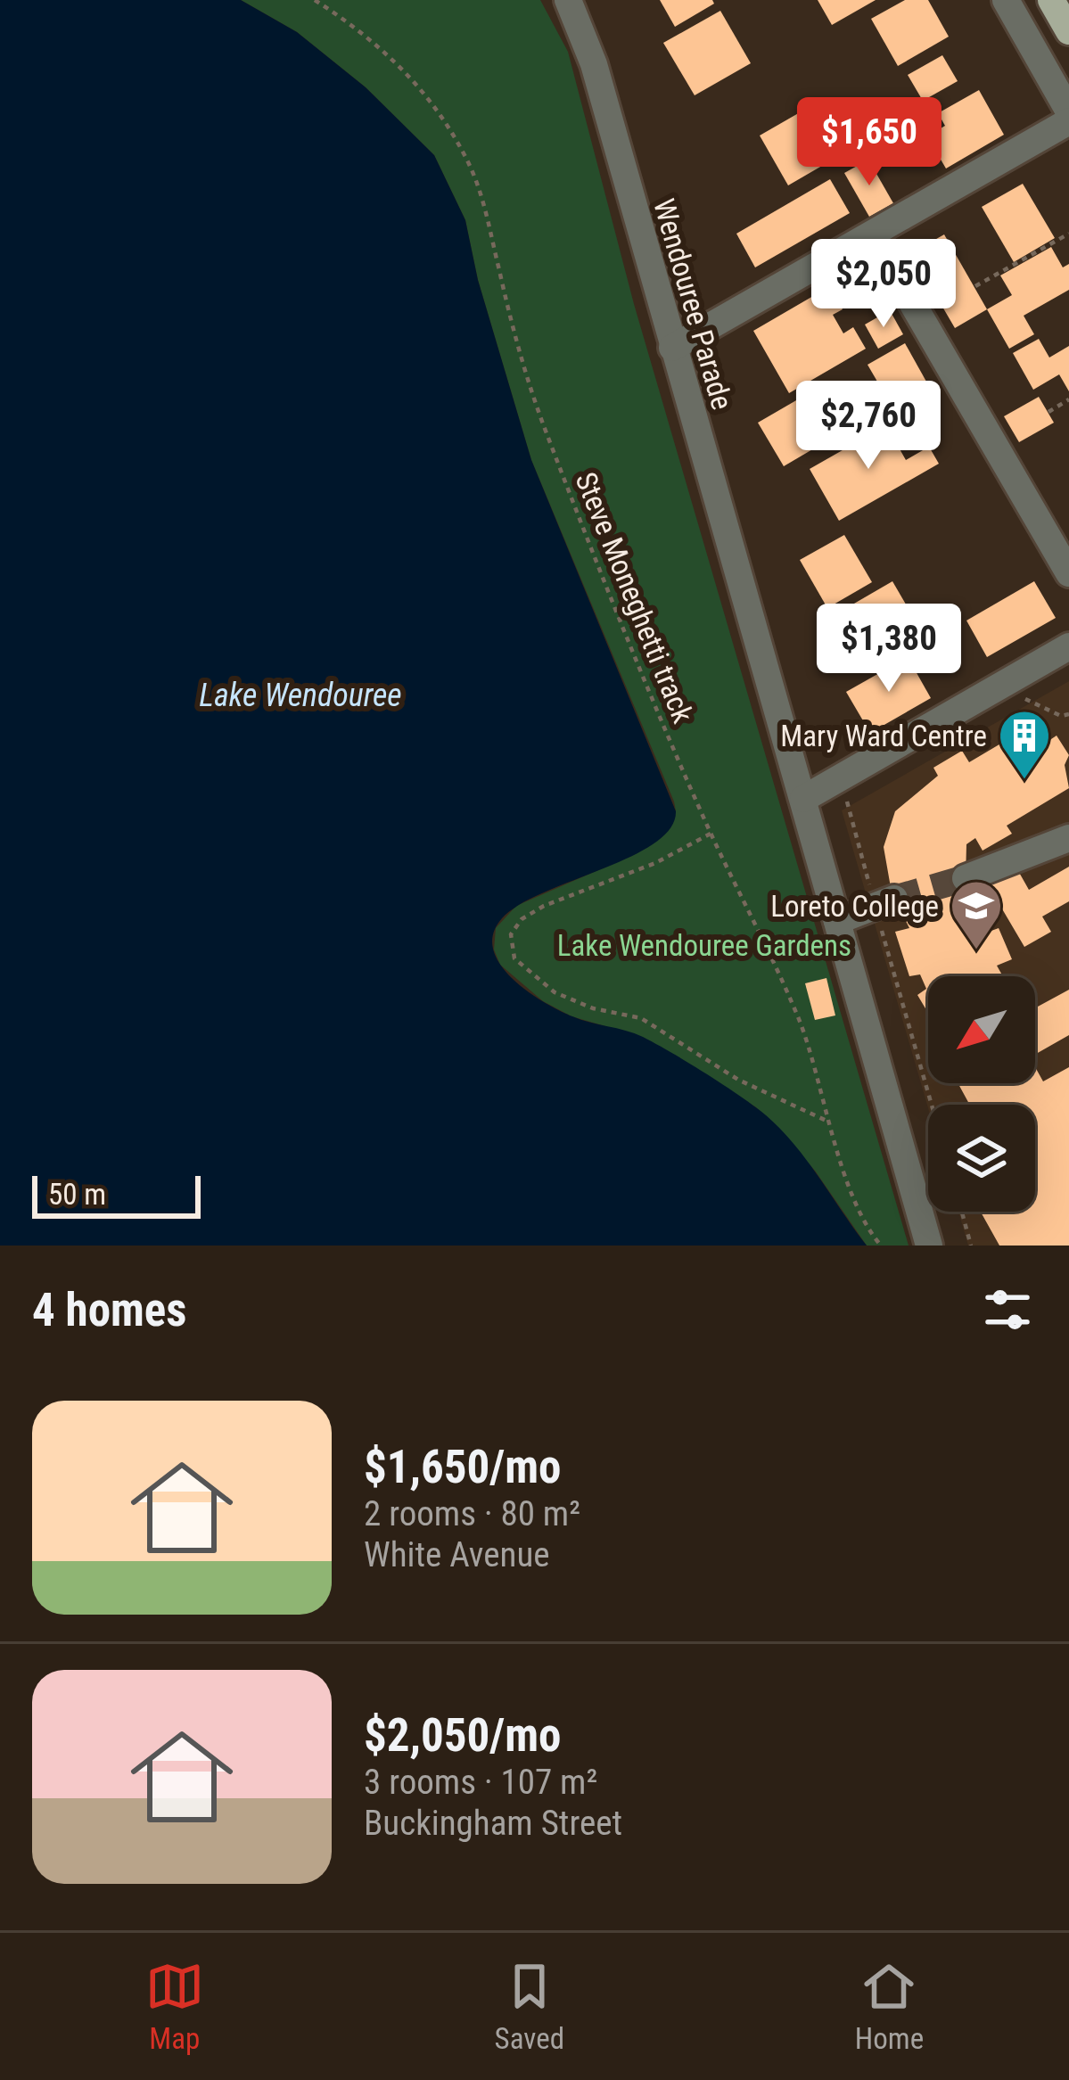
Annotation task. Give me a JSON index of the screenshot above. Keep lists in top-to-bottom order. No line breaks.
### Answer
{"streets":{"street":["Wendouree Parade"],"path":["Steve Moneghetti track"]},"water":["Lake Wendouree"],"parks":["Lake Wendouree Gardens"],"places":{"building":["Mary Ward Centre"],"school or university":["Loreto College"]},"scale_bar":"50 m","north":"bottom left","page":{"price":["$1,650","$2,050","$2,760","$1,380"],"scale":"50 m","heading":"4 homes","list":[{"name":"$1,650/mo","note":"2 rooms · 80 m² · White Avenue"},{"name":"$2,050/mo","note":"3 rooms · 107 m² · Buckingham Street"}],"tabs":["Map","Saved","Home"]}}
